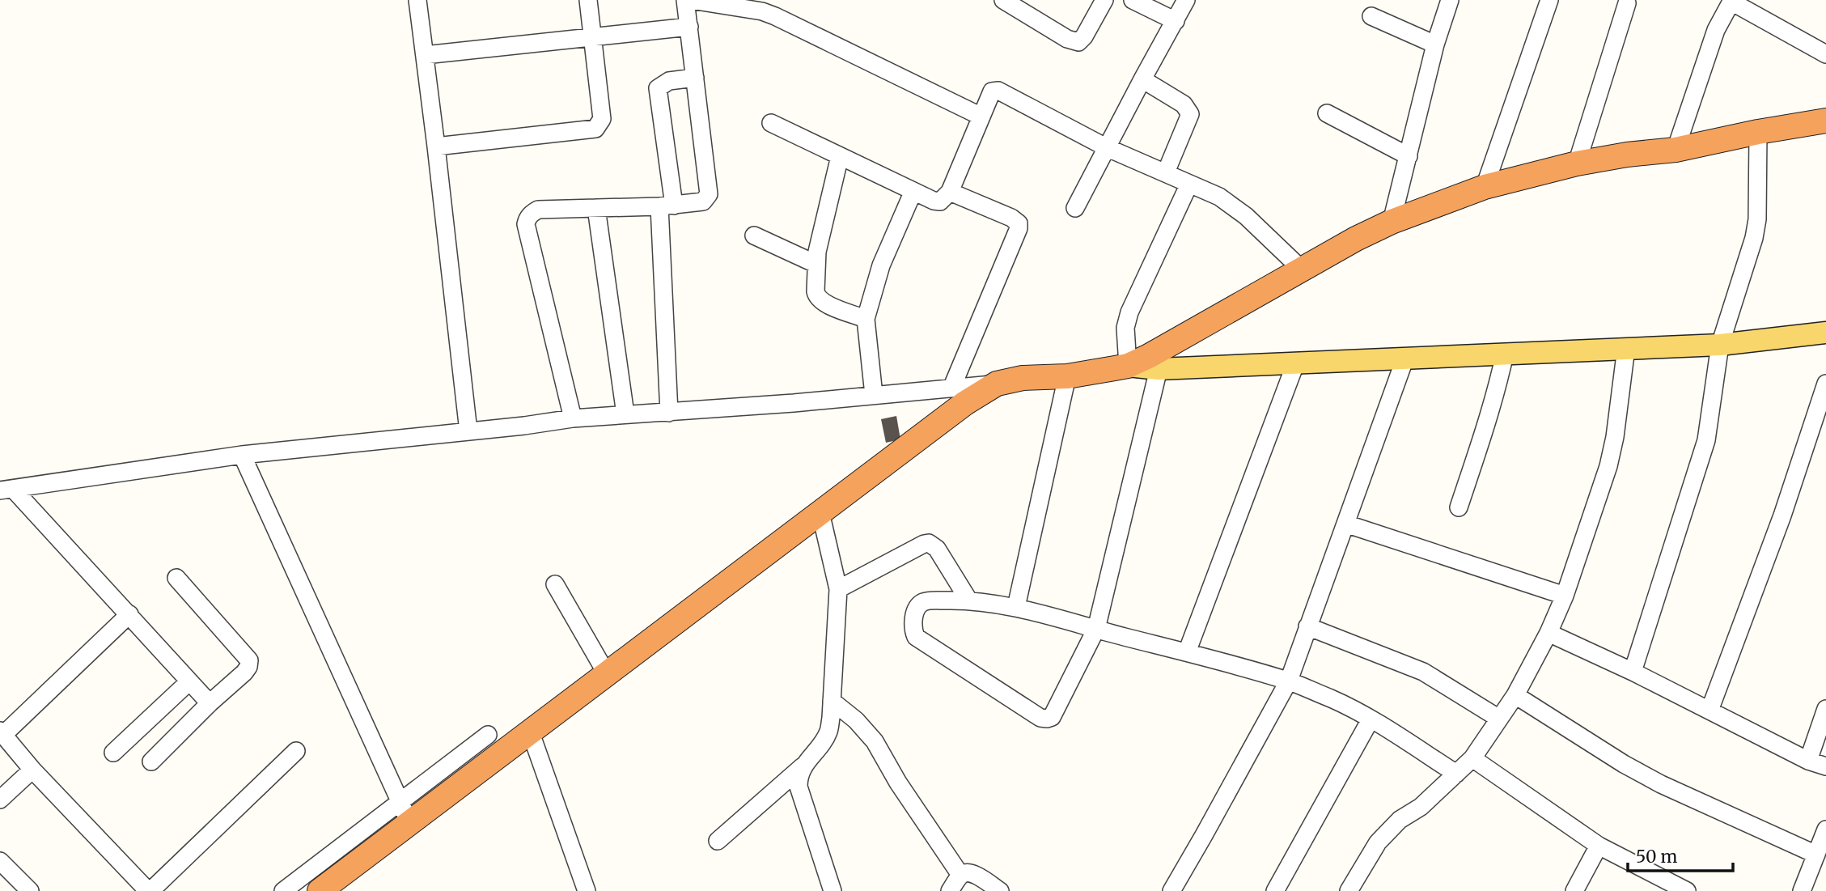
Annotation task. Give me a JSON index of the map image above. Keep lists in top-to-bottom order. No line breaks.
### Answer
{"scale_bar":"50 m"}
